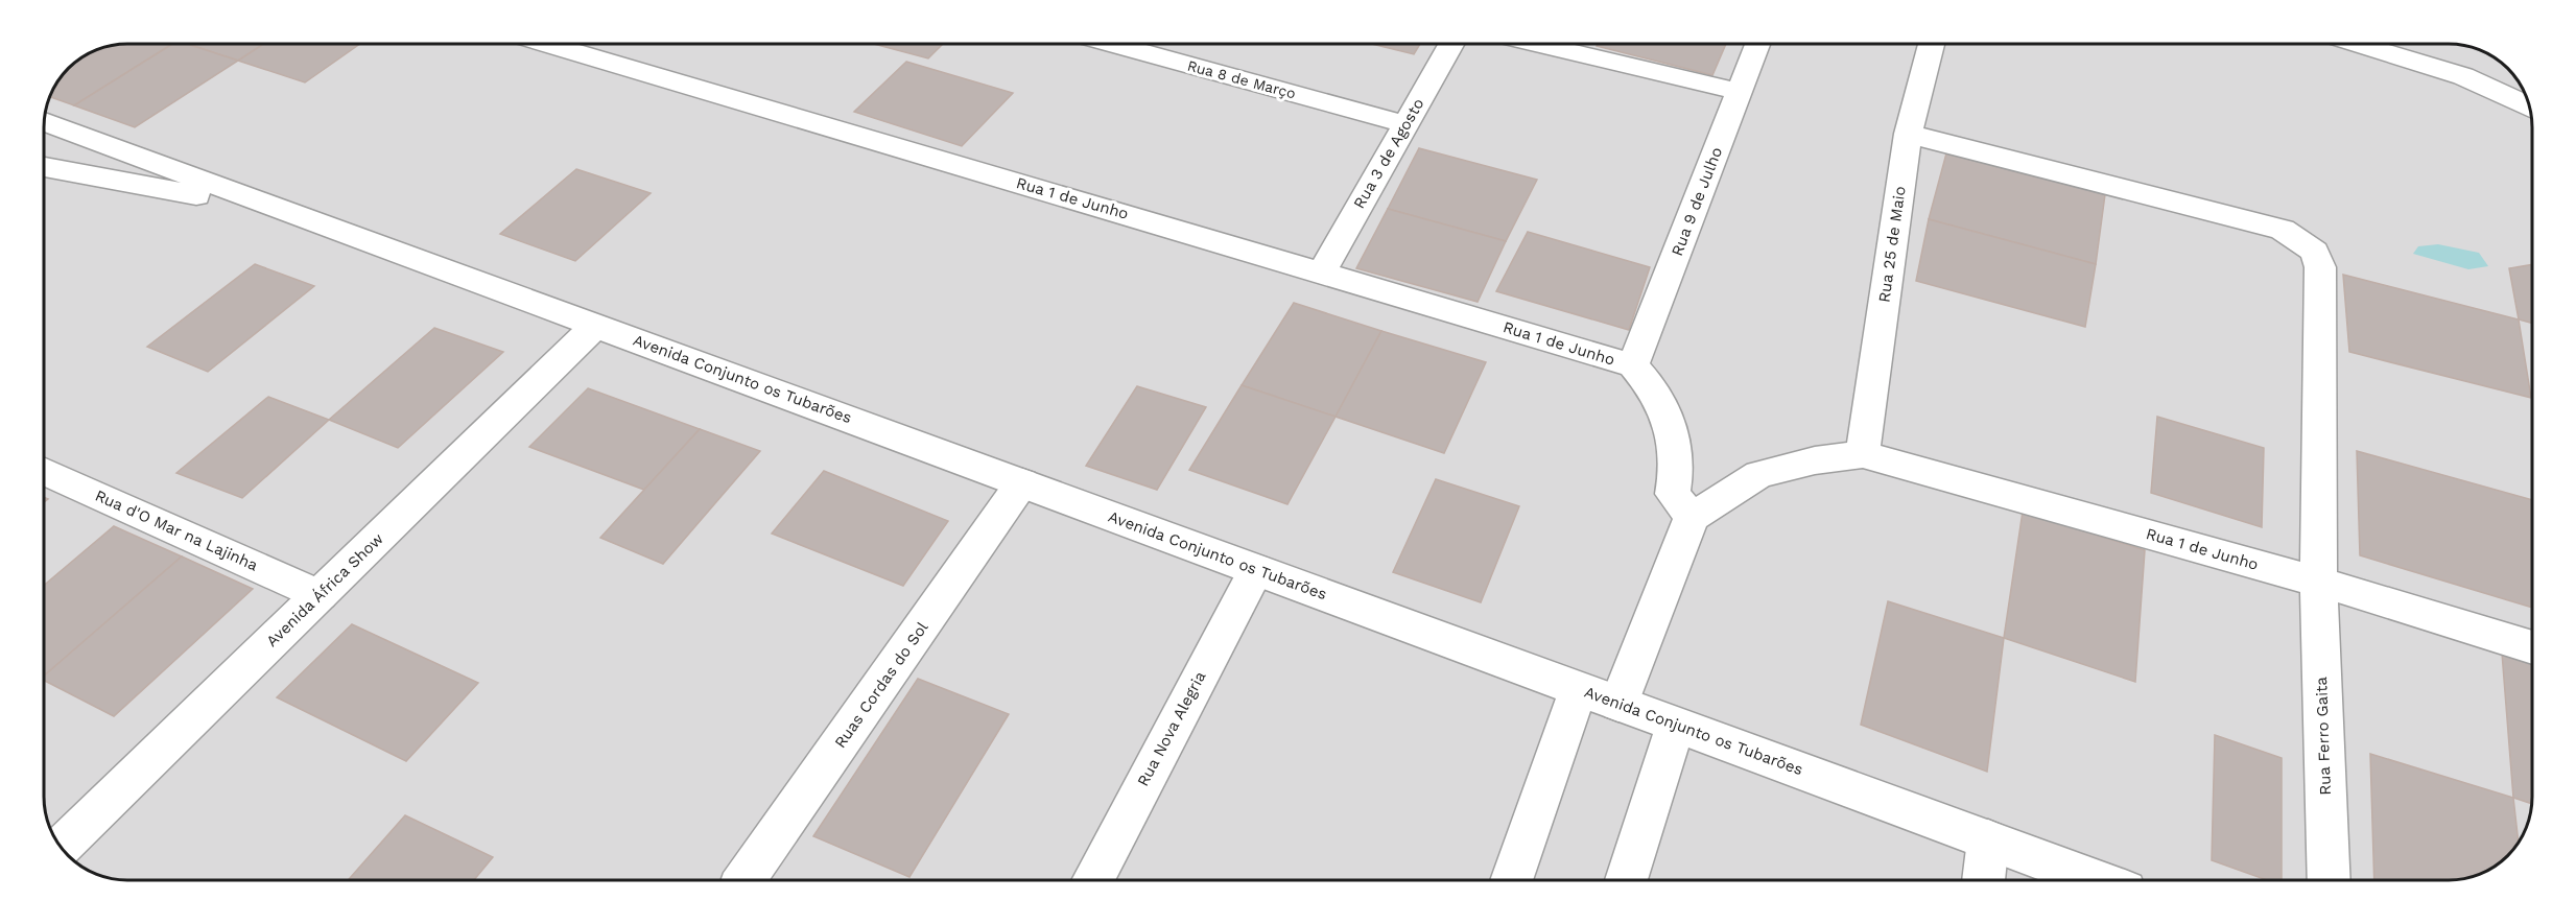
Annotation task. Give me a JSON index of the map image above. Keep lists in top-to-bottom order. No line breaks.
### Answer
{"streets":{"street":["Rua 8 de Março","Rua 3 de Agosto","Rua 1 de Junho","Rua 9 de Julho","Rua 25 de Maio","Avenida Conjunto os Tubarões","Rua d'O Mar na Lajinha","Avenida África Show","Ruas Cordas do Sol","Rua Nova Alegria","Rua Ferro Gaita"]},"crossings":[["Rua 8 de Março","Rua 3 de Agosto"],["Rua 3 de Agosto","Rua 1 de Junho"],["Rua 1 de Junho","Rua 9 de Julho"],["Rua 1 de Junho","Rua 25 de Maio"],["Rua 1 de Junho","Rua Ferro Gaita"],["Rua 25 de Maio","Rua Ferro Gaita"],["Avenida Conjunto os Tubarões","Avenida África Show"],["Avenida Conjunto os Tubarões","Ruas Cordas do Sol"],["Avenida Conjunto os Tubarões","Rua Nova Alegria"],["Rua d'O Mar na Lajinha","Avenida África Show"]]}
